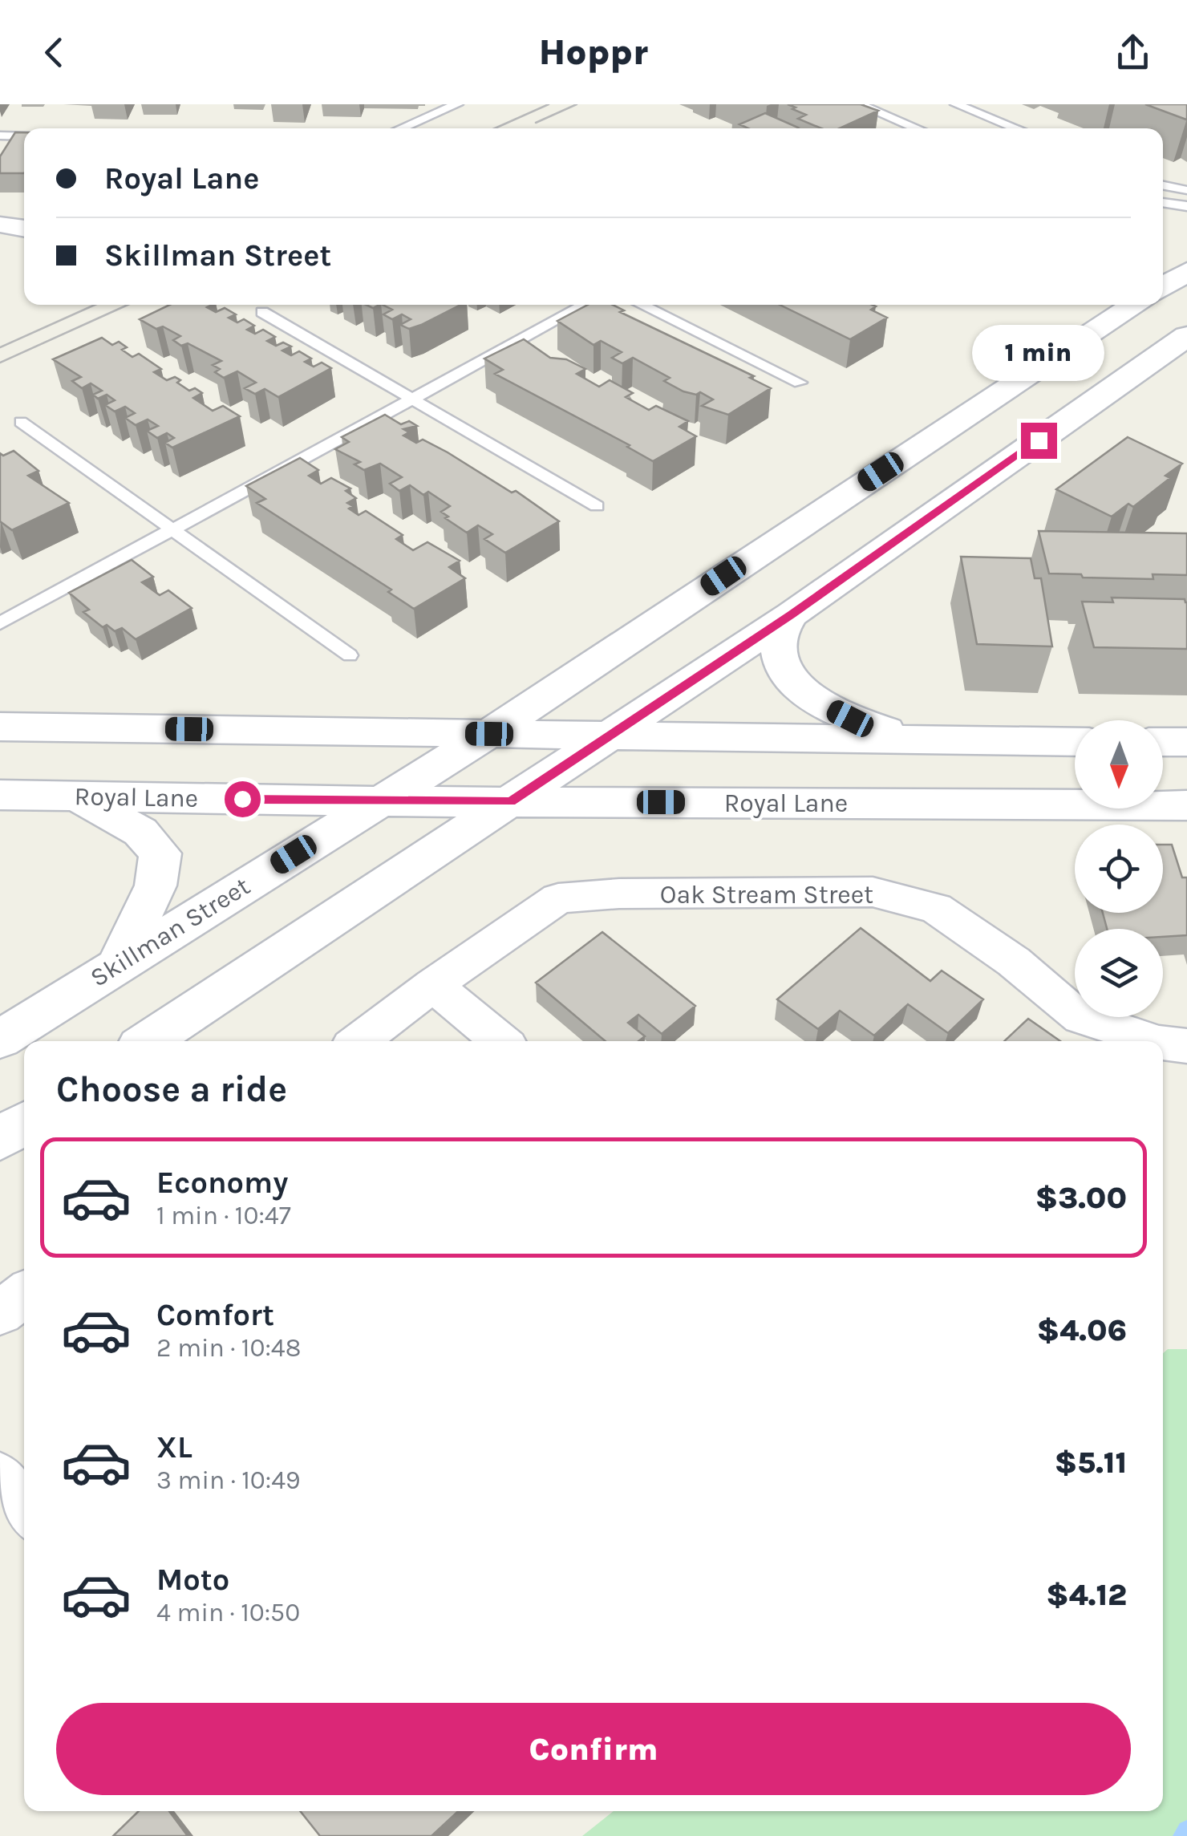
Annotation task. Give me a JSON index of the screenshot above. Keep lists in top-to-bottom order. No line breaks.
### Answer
{"streets":{"main road":["Royal Lane","Skillman Street"],"street":["Oak Stream Street"]},"crossings":[["Royal Lane","Skillman Street"]],"north":"bottom","page":{"header":"Hoppr","banner":["Royal Lane","Skillman Street"],"bubble":"1 min","heading":"Choose a ride","list":[{"name":"Economy","note":"1 min · 10:47","value":"$3.00"},{"name":"Comfort","note":"2 min · 10:48","value":"$4.06"},{"name":"XL","note":"3 min · 10:49","value":"$5.11"},{"name":"Moto","note":"4 min · 10:50","value":"$4.12"}],"buttons":"Confirm"}}
